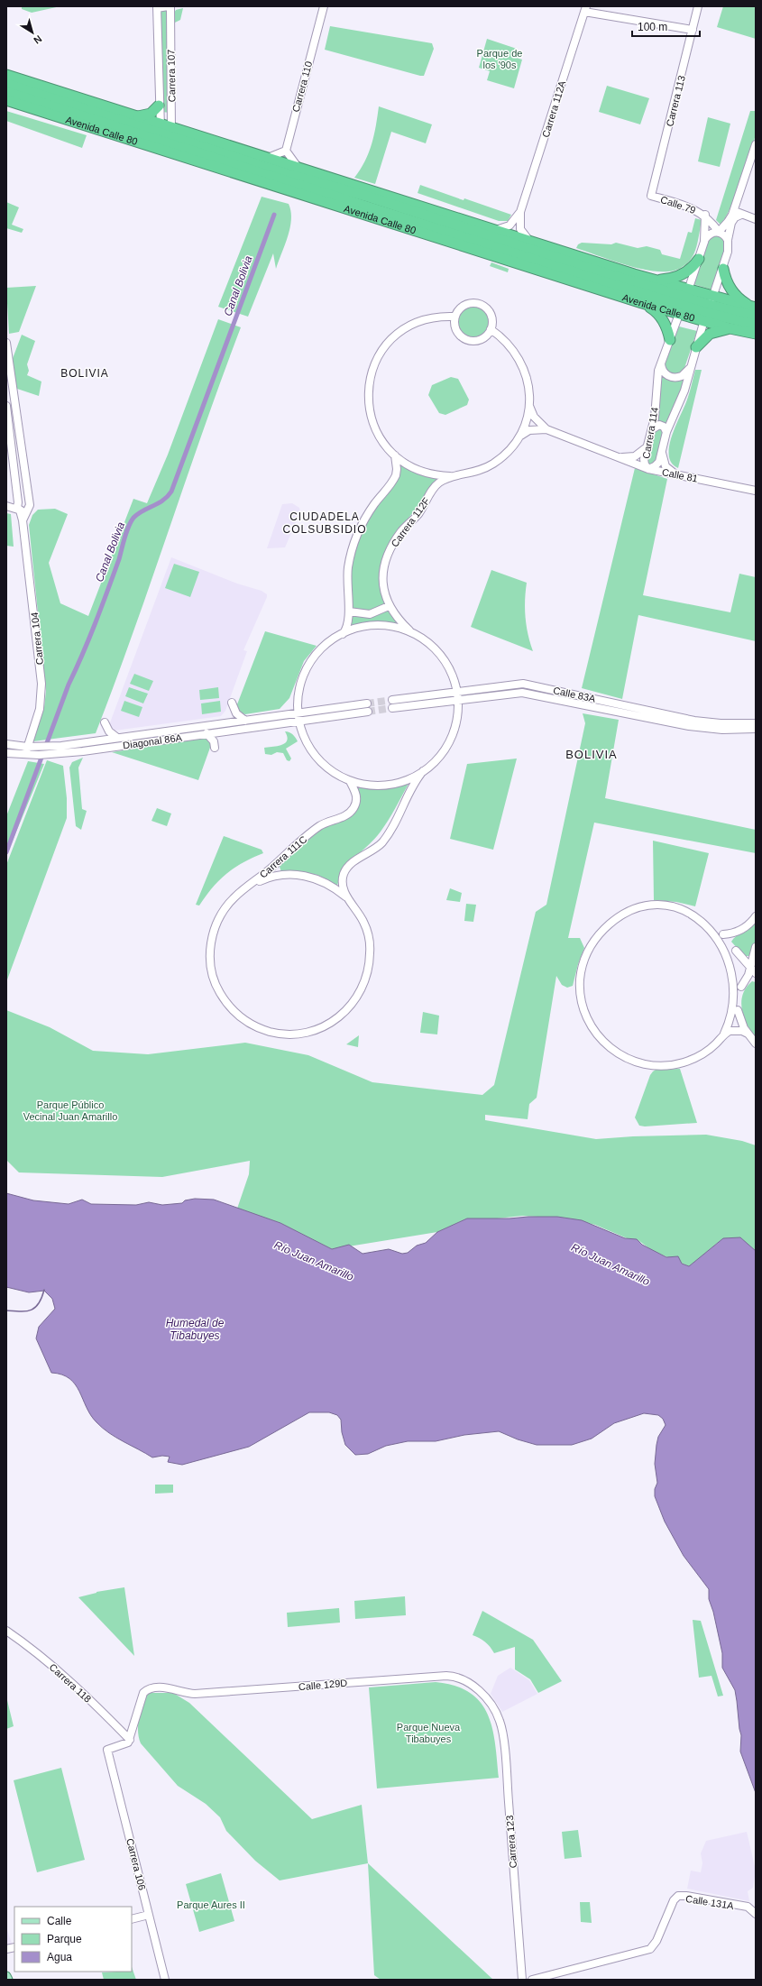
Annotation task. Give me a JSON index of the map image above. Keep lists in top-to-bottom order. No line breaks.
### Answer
{"streets":{"highway":["Avenida Calle 80"],"street":["Carrera 107","Carrera 110","Carrera 113","Carrera 112A","Calle 79","Carrera 114","Calle 81","Carrera 112F","Carrera 104","Calle 83A","Diagonal 86A","Carrera 111C","Carrera 118","Calle 129D","Carrera 123","Carrera 106","Calle 131A"]},"crossings":[["Carrera 107","Avenida Calle 80"],["Carrera 113","Calle 79"],["Carrera 112A","Avenida Calle 80"],["Avenida Calle 80","Carrera 114"],["Calle 79","Carrera 114"],["Carrera 114","Calle 81"],["Calle 81","Carrera 112F"],["Carrera 112F","Calle 83A"],["Carrera 104","Diagonal 86A"],["Carrera 118","Calle 129D"],["Carrera 118","Carrera 106"],["Calle 129D","Carrera 123"],["Calle 129D","Carrera 106"]],"districts":["BOLIVIA","CIUDADELA COLSUBSIDIO","BOLIVIA"],"water":["Canal Bolivia","Río Juan Amarillo","Humedal de Tibabuyes"],"parks":["Parque de los '90s","Parque Público Vecinal Juan Amarillo","Parque Nueva Tibabuyes","Parque Aures II"],"legend":["Calle","Parque","Agua"],"scale_bar":"100 m","north":"bottom right"}
